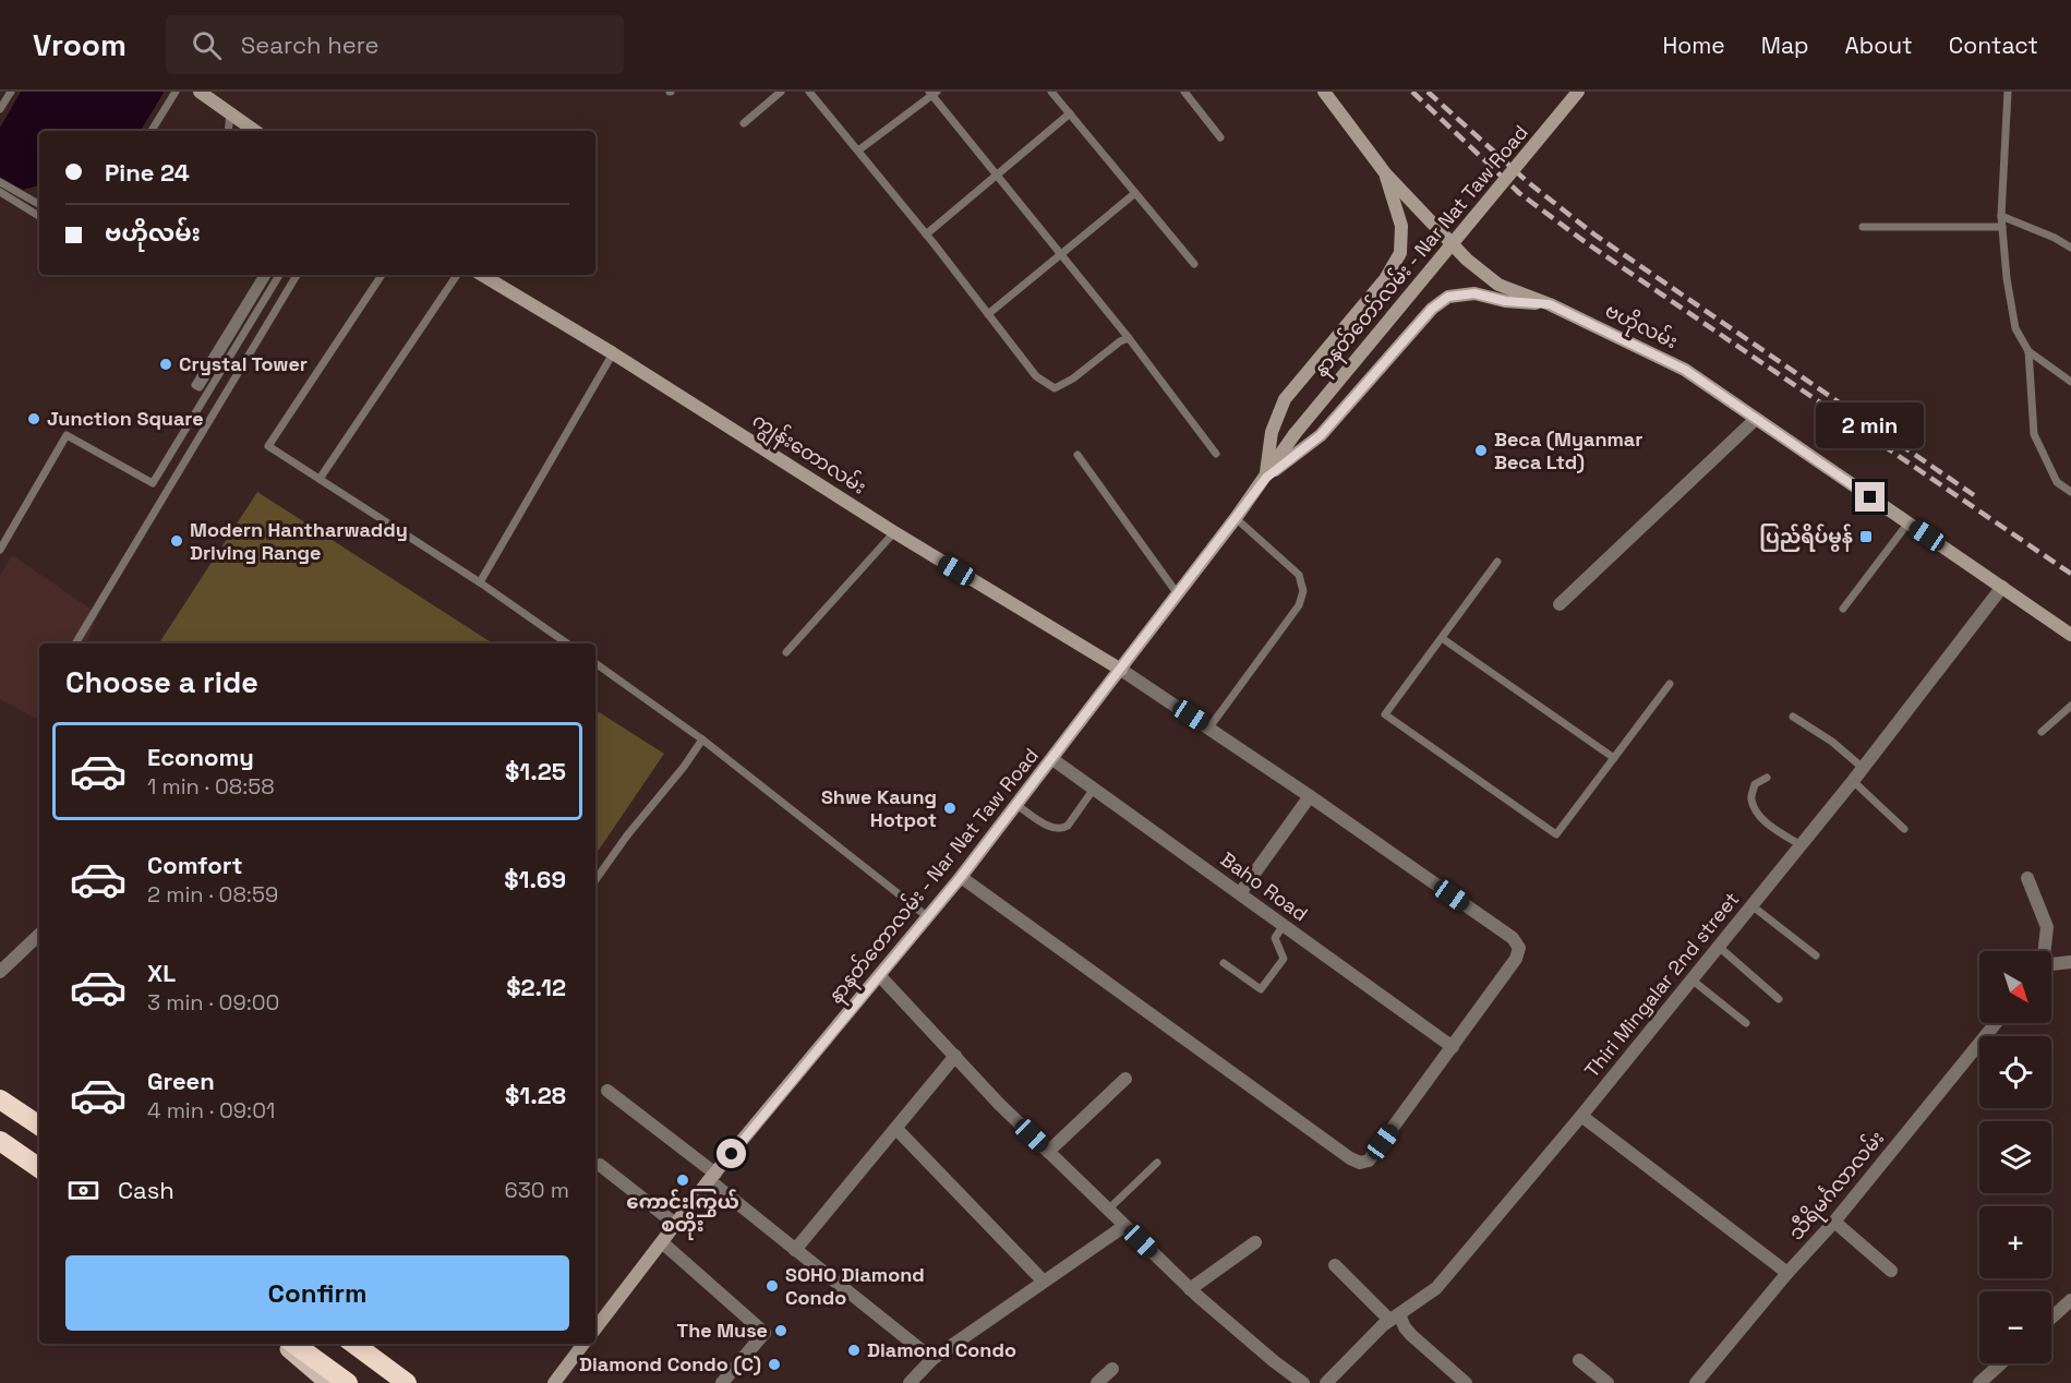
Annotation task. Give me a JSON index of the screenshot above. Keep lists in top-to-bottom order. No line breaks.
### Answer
{"streets":{"main road":["နာနတ်တော်လမ်း - Nar Nat Taw Road","ဗဟိုလမ်း","ကျွန်းတောလမ်း","နာနတ်တောလမ်း - Nar Nat Taw Road"],"street":["Baho Road","Thiri Mingalar 2nd street","သီရိမင်္ဂလာလမ်း"]},"crossings":[["နာနတ်တော်လမ်း - Nar Nat Taw Road","နာနတ်တောလမ်း - Nar Nat Taw Road"],["ဗဟိုလမ်း","Thiri Mingalar 2nd street"],["ကျွန်းတောလမ်း","နာနတ်တောလမ်း - Nar Nat Taw Road"],["နာနတ်တောလမ်း - Nar Nat Taw Road","Baho Road"]],"places":{"other":["Crystal Tower","Junction Square","Beca (Myanmar Beca Ltd)","Modern Hantharwaddy Driving Range","Shwe Kaung Hotpot","ကောင်းကြွယ် စတိုး","SOHO Diamond Condo","The Muse","Diamond Condo","Diamond Condo (C)"],"transit":["ပြည်ရိပ်မွန်"]},"north":"bottom right","page":{"header":"Vroom","search":"Search here","nav":["Home","Map","About","Contact"],"banner":["Pine 24","ဗဟိုလမ်း"],"bubble":"2 min","heading":"Choose a ride","list":[{"name":"Economy","note":"1 min · 08:58","value":"$1.25"},{"name":"Comfort","note":"2 min · 08:59","value":"$1.69"},{"name":"XL","note":"3 min · 09:00","value":"$2.12"},{"name":"Green","note":"4 min · 09:01","value":"$1.28"}],"map_buttons":["+","−"],"pay":["Cash","630 m"],"buttons":"Confirm"}}
